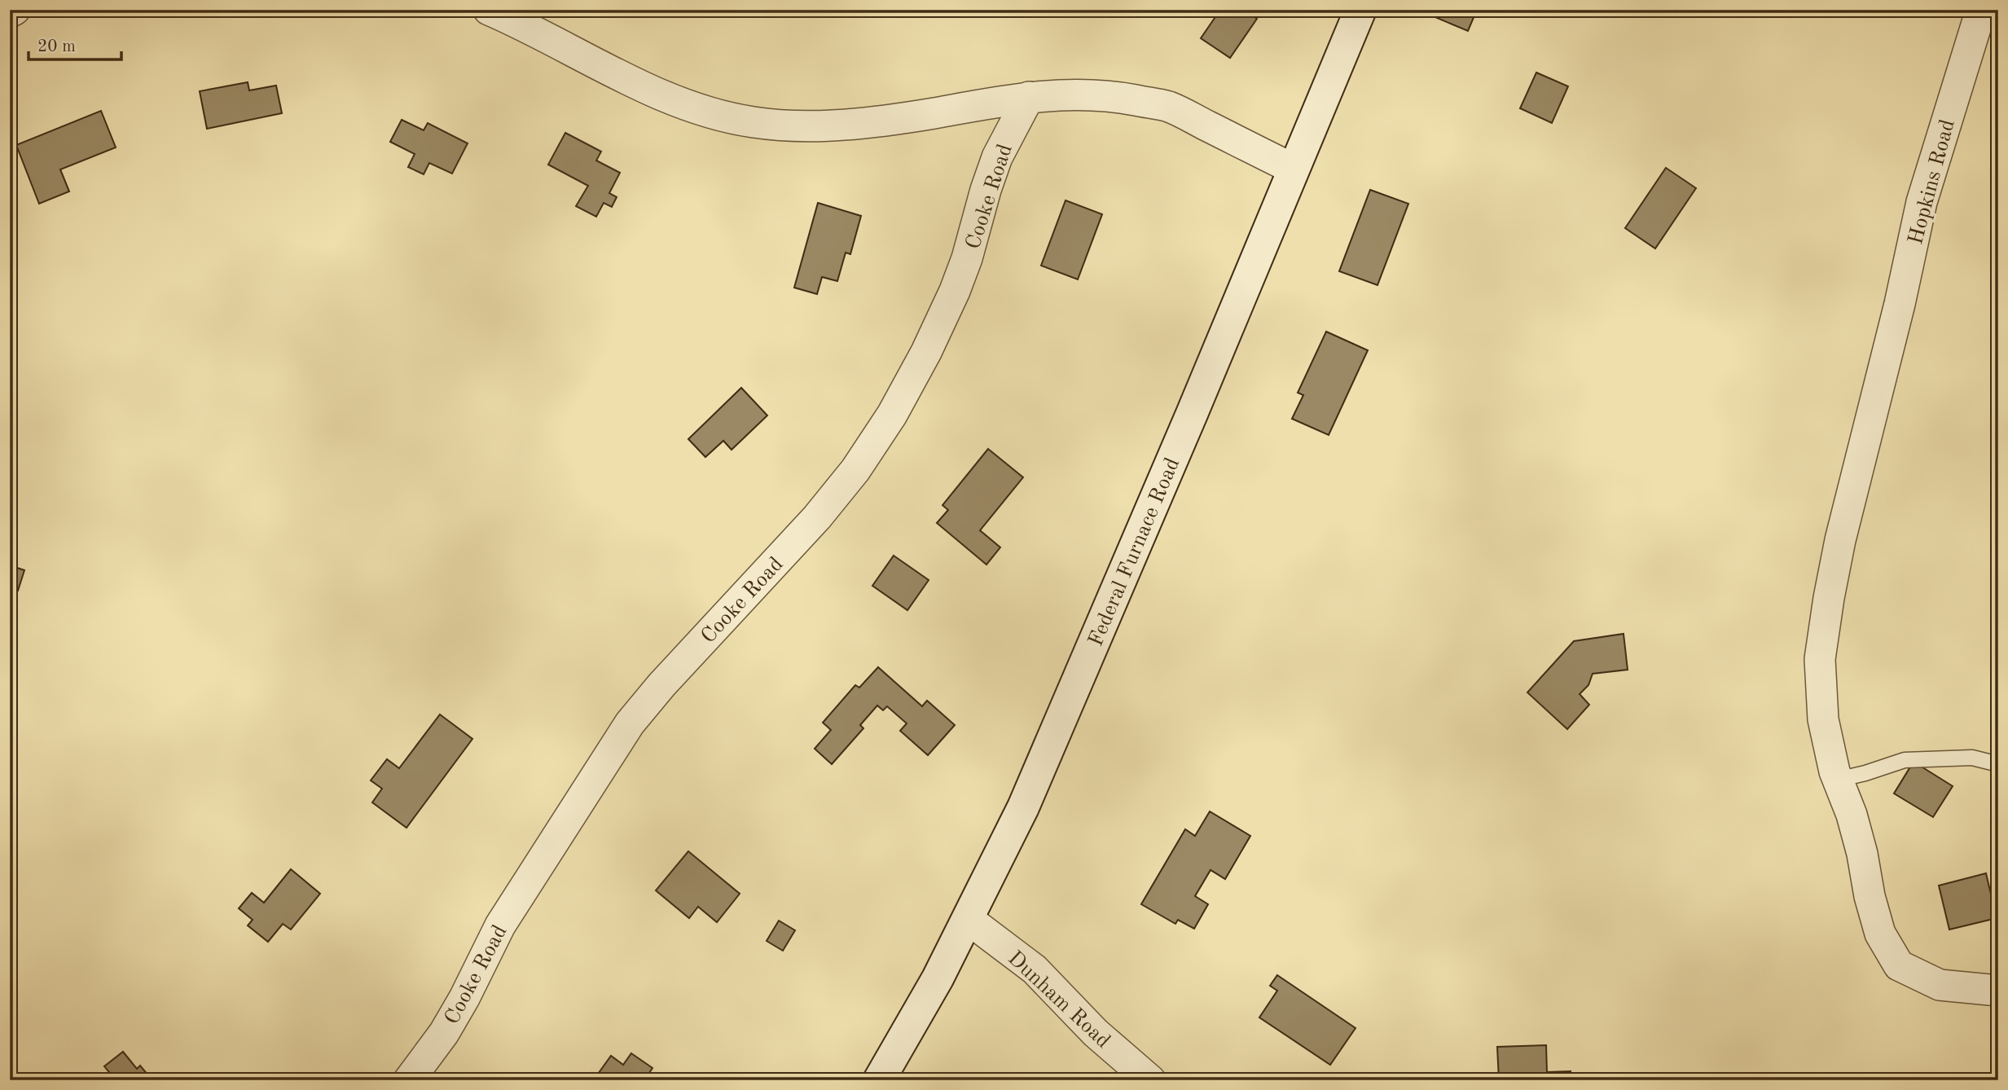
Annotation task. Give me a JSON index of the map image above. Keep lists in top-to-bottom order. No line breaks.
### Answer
{"streets":{"main road":["Federal Furnace Road"],"street":["Hopkins Road","Cooke Road","Dunham Road"]},"crossings":[["Federal Furnace Road","Dunham Road"]],"scale_bar":"20 m"}
